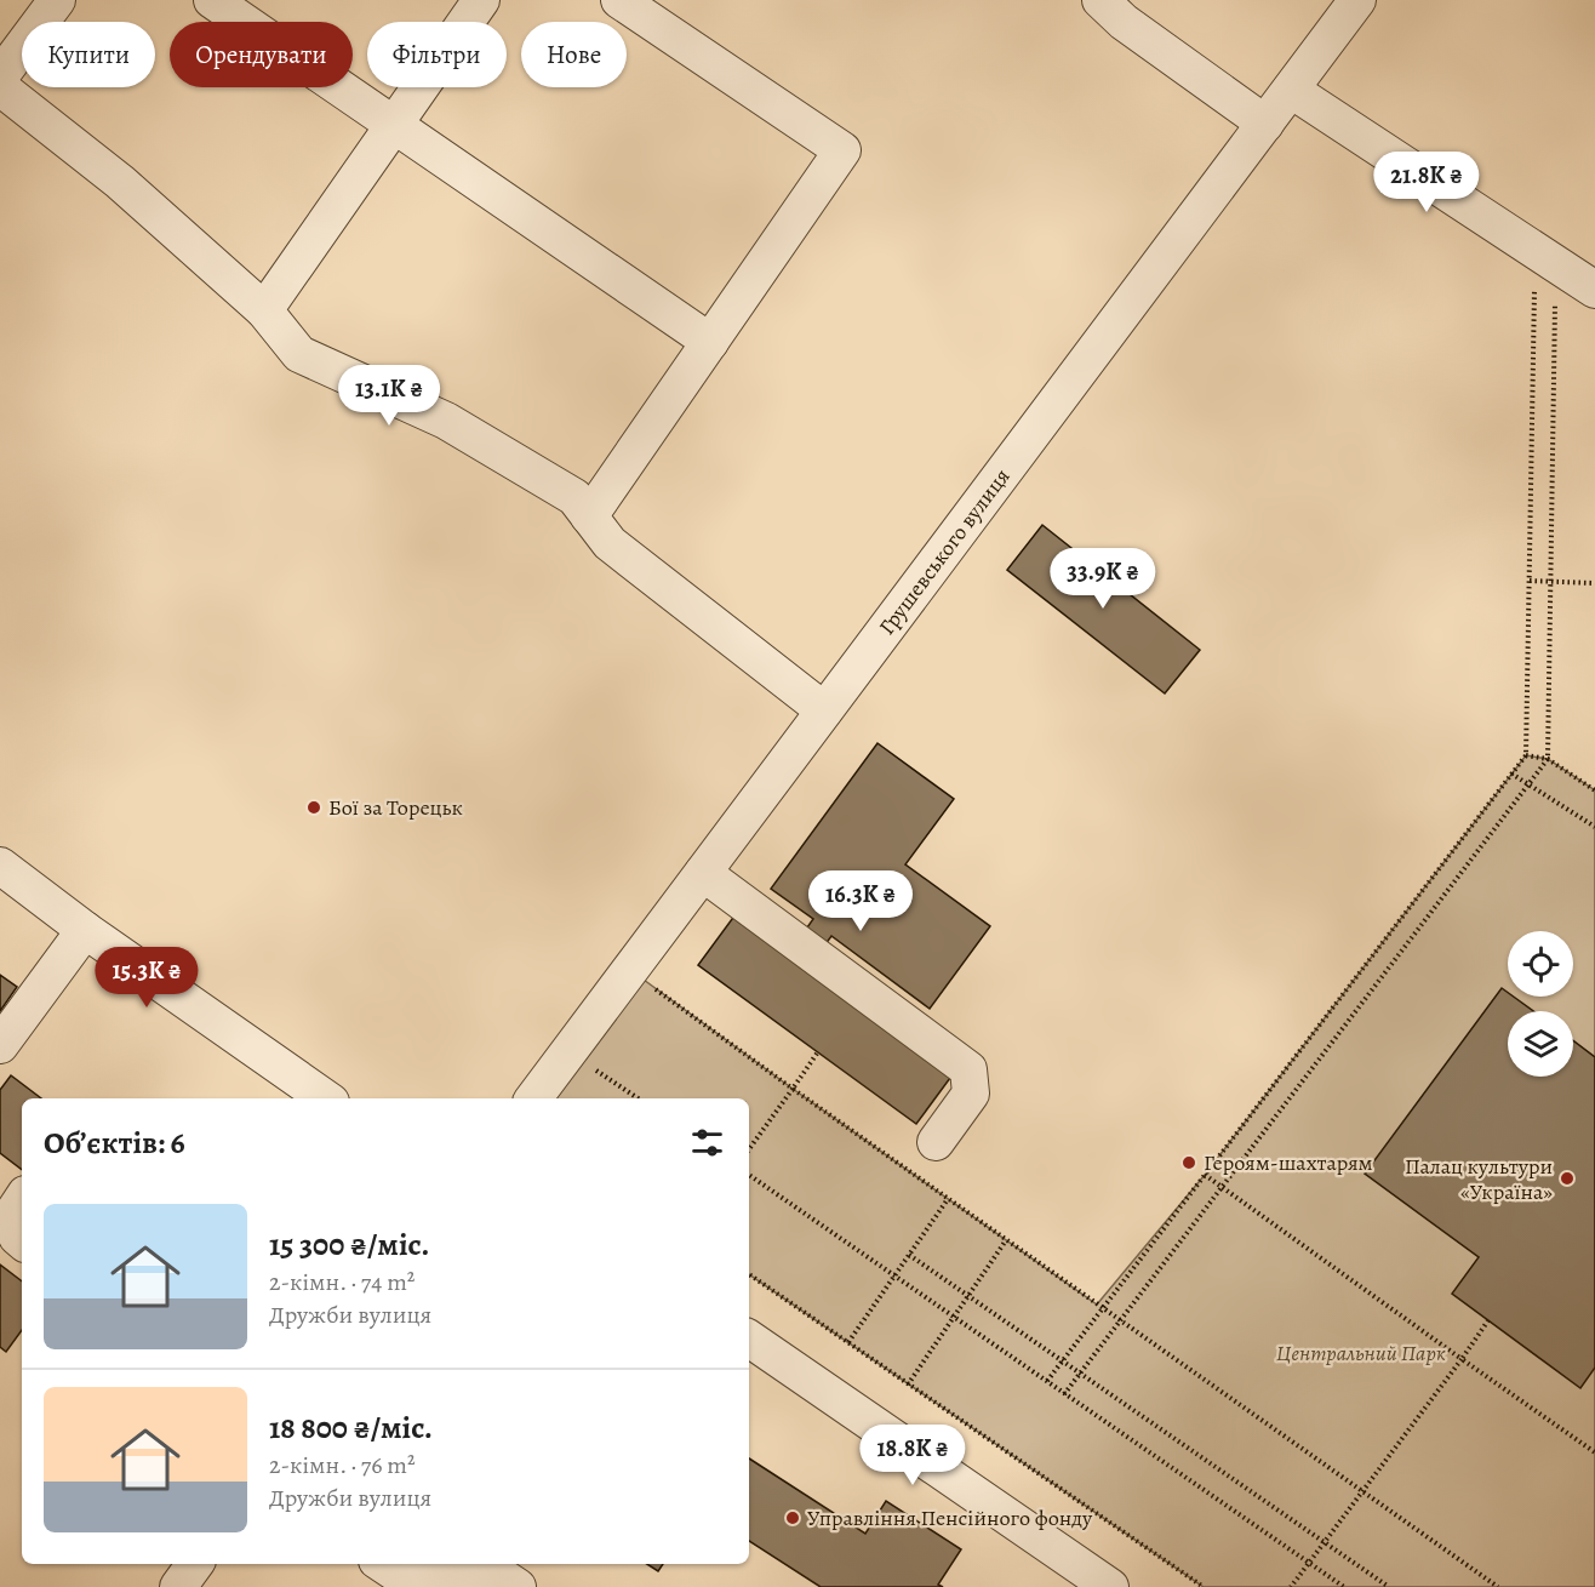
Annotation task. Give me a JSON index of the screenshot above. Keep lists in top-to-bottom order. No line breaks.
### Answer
{"streets":{"street":["Грушевського вулиця"]},"parks":["Центральний Парк"],"places":["Бої за Торецьк","Героям-шахтарям","Палац культури «Україна»","Управління Пенсійного фонду"],"page":{"chip":["Купити","Орендувати","Фільтри","Нове"],"price":["21.8K ₴","13.1K ₴","33.9K ₴","16.3K ₴","15.3K ₴","18.8K ₴"],"heading":"Об’єктів: 6","list":[{"name":"15 300 ₴/міс.","note":"2-кімн. · 74 m² · Дружби вулиця"},{"name":"18 800 ₴/міс.","note":"2-кімн. · 76 m² · Дружби вулиця"}]}}
